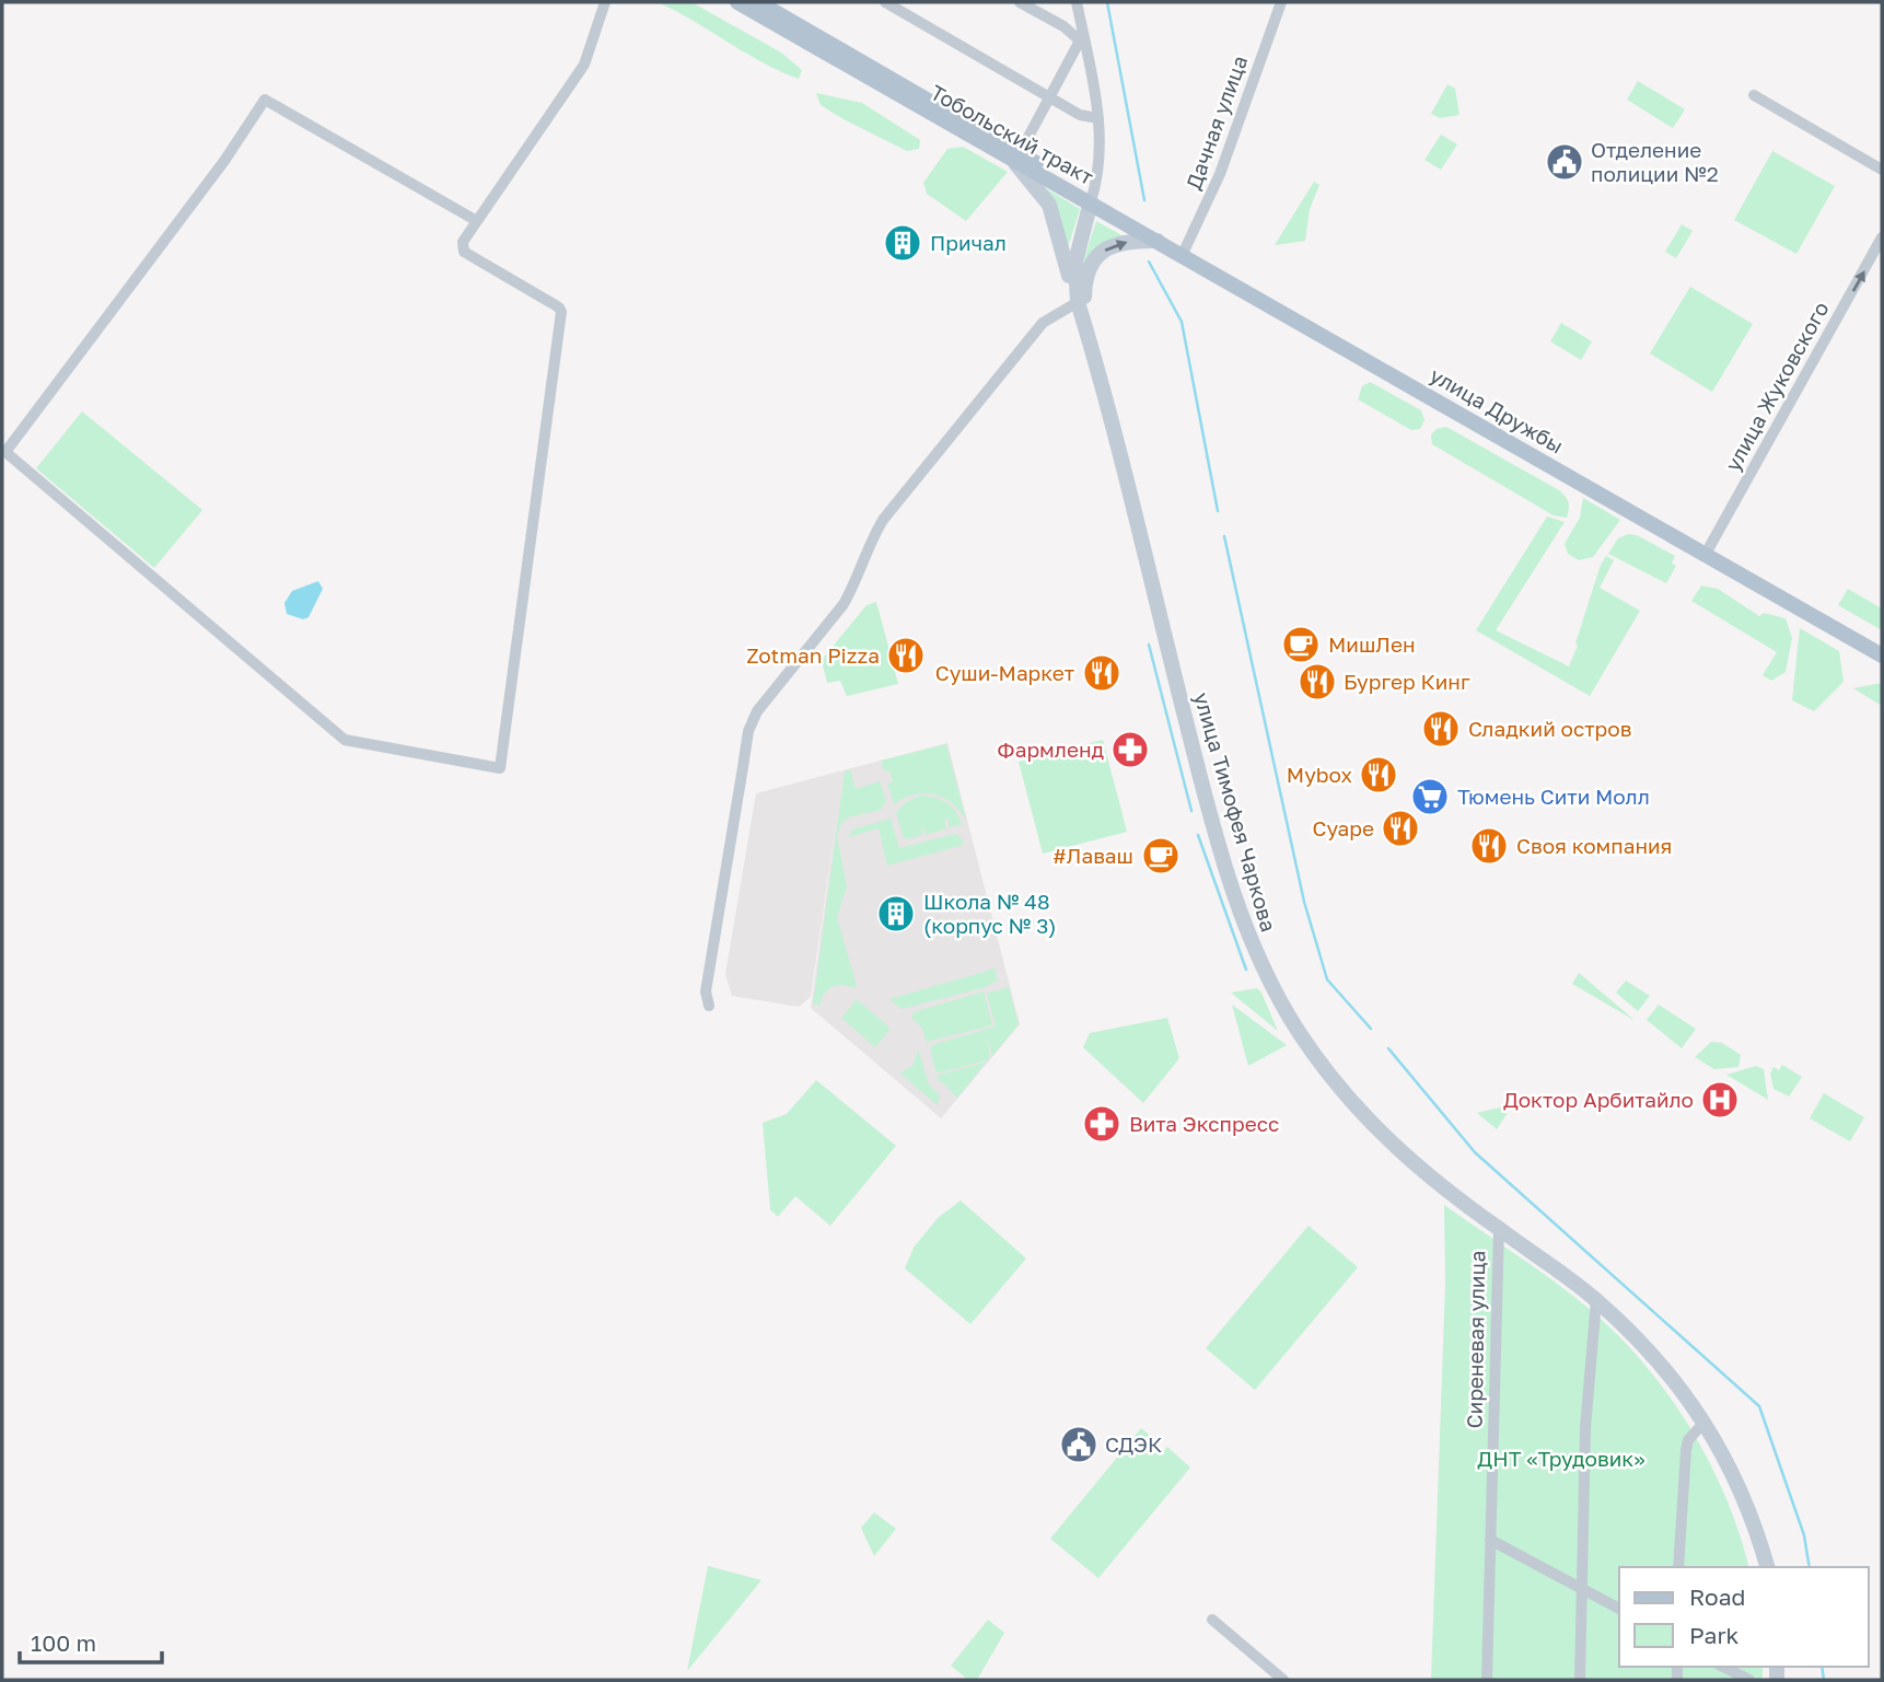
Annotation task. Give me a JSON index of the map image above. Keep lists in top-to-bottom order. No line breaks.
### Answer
{"streets":{"main road":["Тобольский тракт","улица Дружбы","улица Тимофея Чаркова"],"street":["Дачная улица","улица Жуковского","Сиреневая улица"]},"crossings":[["Дачная улица","улица Дружбы"],["Тобольский тракт","улица Дружбы"],["Тобольский тракт","улица Тимофея Чаркова"],["улица Жуковского","улица Дружбы"],["улица Дружбы","улица Тимофея Чаркова"],["улица Тимофея Чаркова","Сиреневая улица"]],"one_way":["улица Жуковского"],"parks":["ДНТ «Трудовик»"],"places":{"public building":["Отделение полиции №2","СДЭК"],"building":["Причал","Школа № 48 (корпус № 3)"],"cafe":["МишЛен","#Лаваш"],"restaurant":["Zotman Pizza","Суши-Маркет","Бургер Кинг","Сладкий остров","Mybox","Суаре","Своя компания"],"pharmacy":["Фармленд","Вита Экспресс"],"supermarket":["Тюмень Сити Молл"],"hospital":["Доктор Арбитайло"]},"legend":["Road","Park"],"scale_bar":"100 m"}
